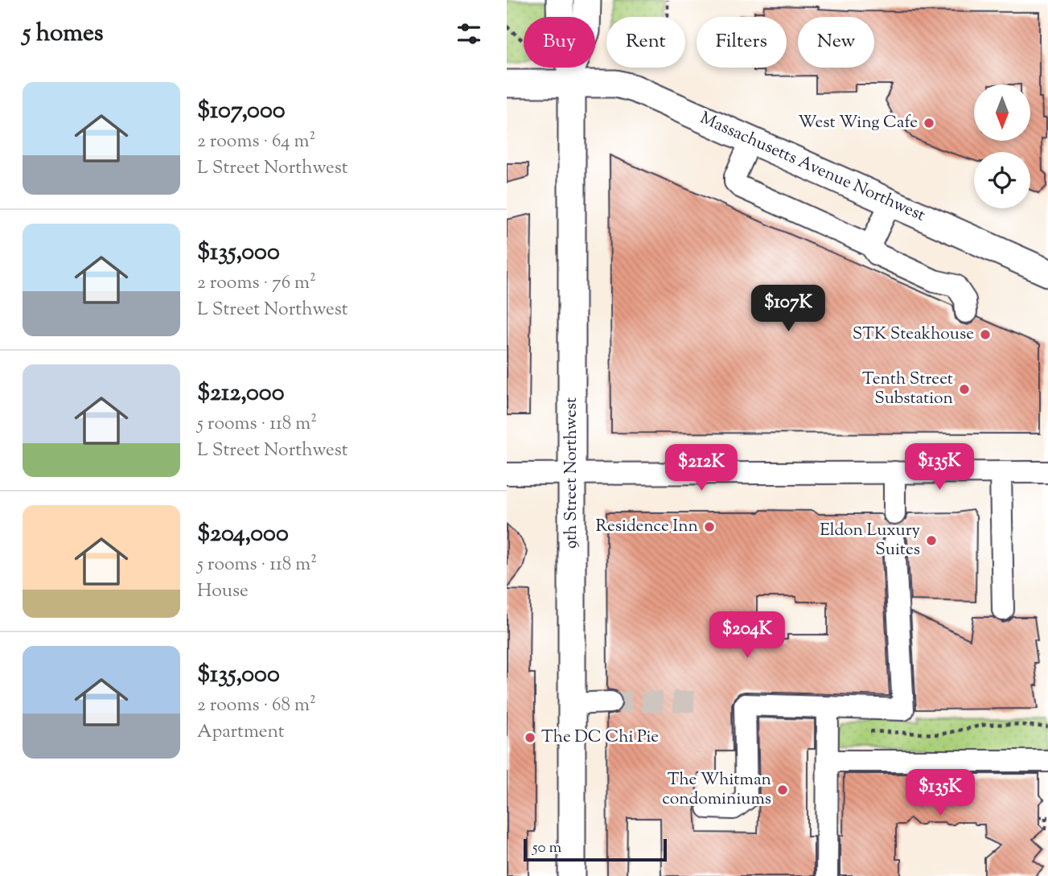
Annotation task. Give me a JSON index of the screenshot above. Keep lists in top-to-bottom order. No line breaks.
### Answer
{"streets":{"main road":["Massachusetts Avenue Northwest","9th Street Northwest"]},"crossings":[["Massachusetts Avenue Northwest","9th Street Northwest"]],"places":["West Wing Cafe","STK Steakhouse","Tenth Street Substation","Residence Inn","Eldon Luxury Suites","The DC Chi Pie","The Whitman condominiums"],"scale_bar":"50 m","north":"bottom","page":{"heading":"5 homes","chip":["Buy","Rent","Filters","New"],"list":[{"name":"$107,000","note":"2 rooms · 64 m² · L Street Northwest"},{"name":"$135,000","note":"2 rooms · 76 m² · L Street Northwest"},{"name":"$212,000","note":"5 rooms · 118 m² · L Street Northwest"},{"name":"$204,000","note":"5 rooms · 118 m² · House"},{"name":"$135,000","note":"2 rooms · 68 m² · Apartment"}],"price":["$107K","$135K","$212K","$204K","$135K"],"scale":"50 m"}}
